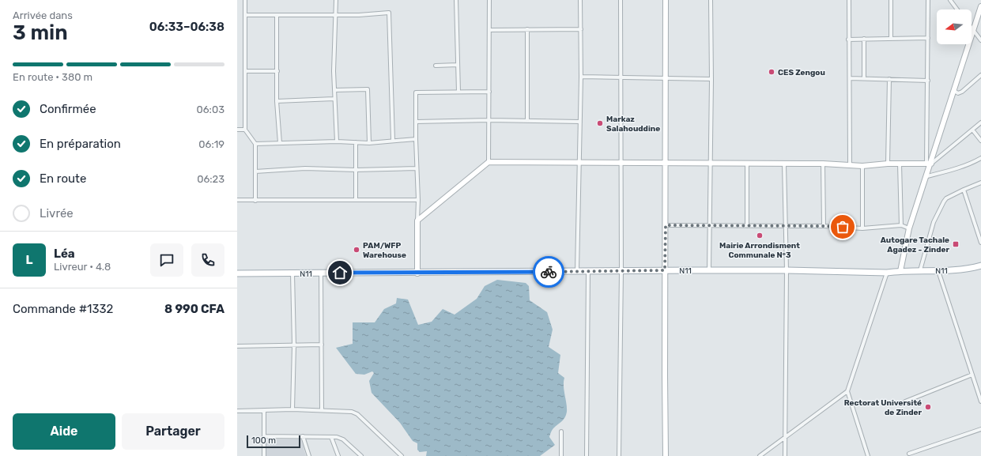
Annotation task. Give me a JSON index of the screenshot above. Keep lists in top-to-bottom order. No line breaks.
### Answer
{"streets":{"main road":["N11"]},"places":{"other":["CES Zengou","Markaz Salahouddine","Mairie Arrondisment Communale N°3","PAM/WFP Warehouse","Rectorat Université de Zinder"],"transit":["Autogare Tachale Agadez - Zinder"]},"scale_bar":"100 m","north":"left","page":{"heading":["3 min","Arrivée dans","06:33–06:38"],"panel":["Léa","Livreur · 4.8","Commande #1332","8 990 CFA"],"bar":"En route · 380 m","list":[["Confirmée","06:03"],["En préparation","06:19"],["En route","06:23"],"Livrée"],"round":"L","buttons":["Aide","Partager"],"scale":"100 m"}}
